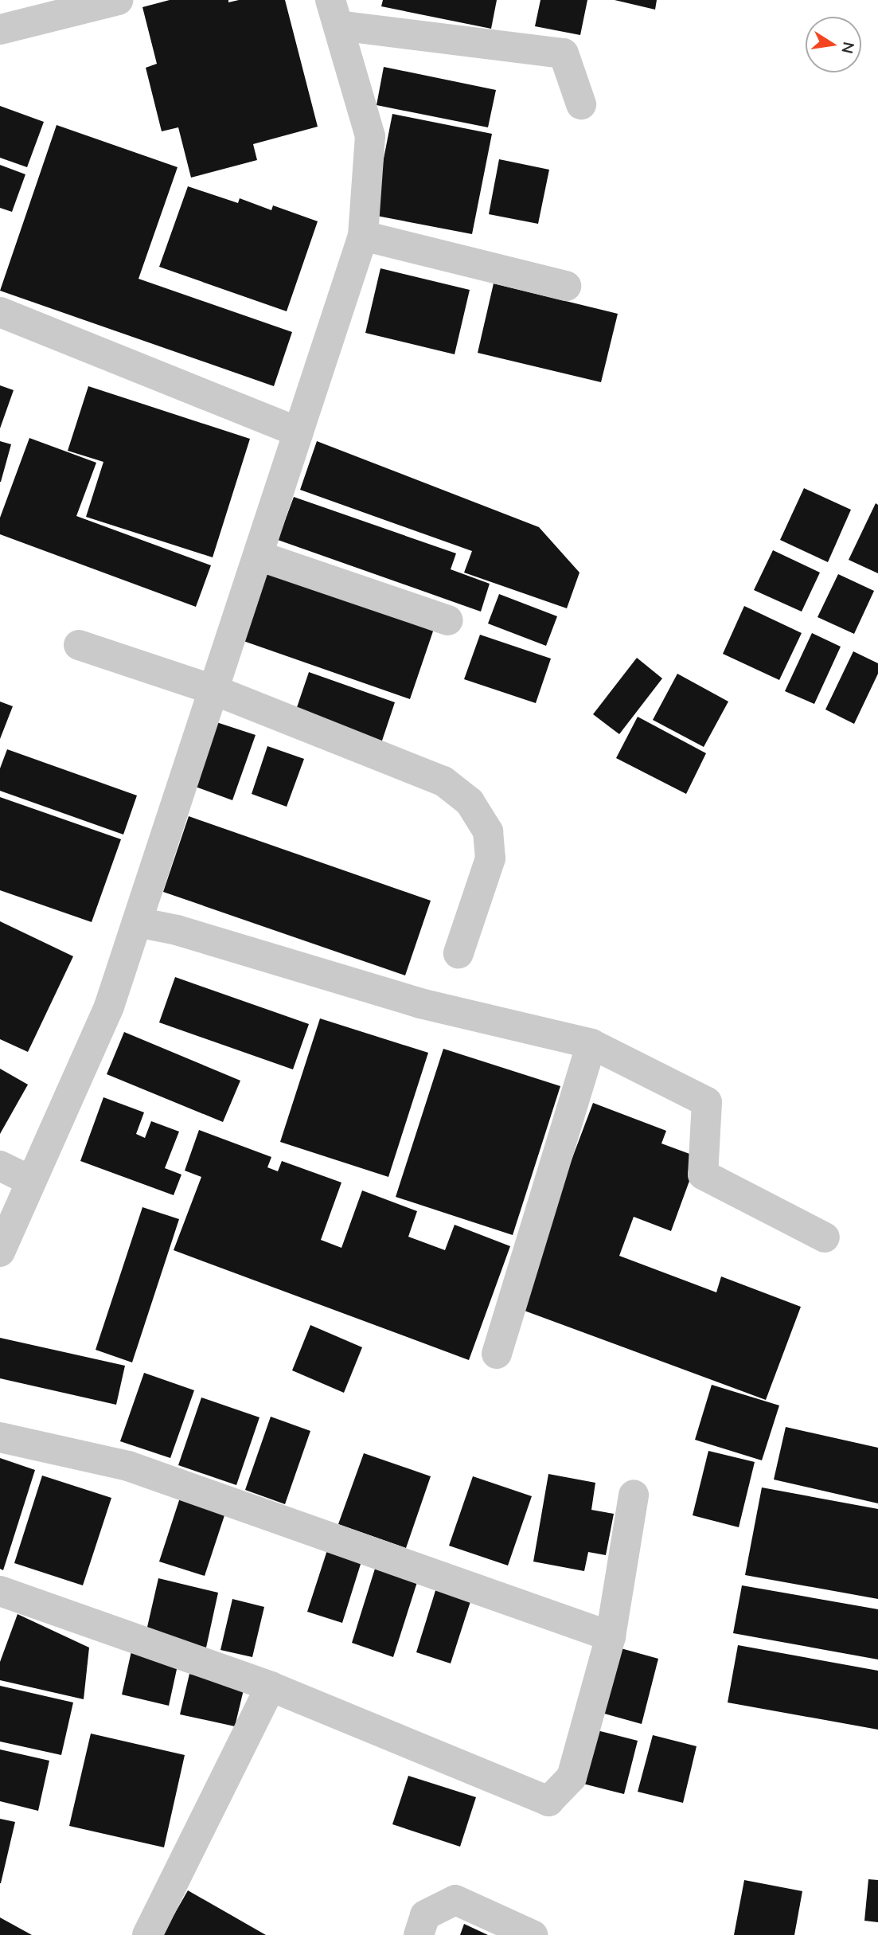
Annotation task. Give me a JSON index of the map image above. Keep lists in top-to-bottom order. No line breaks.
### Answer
{"north":"right"}
